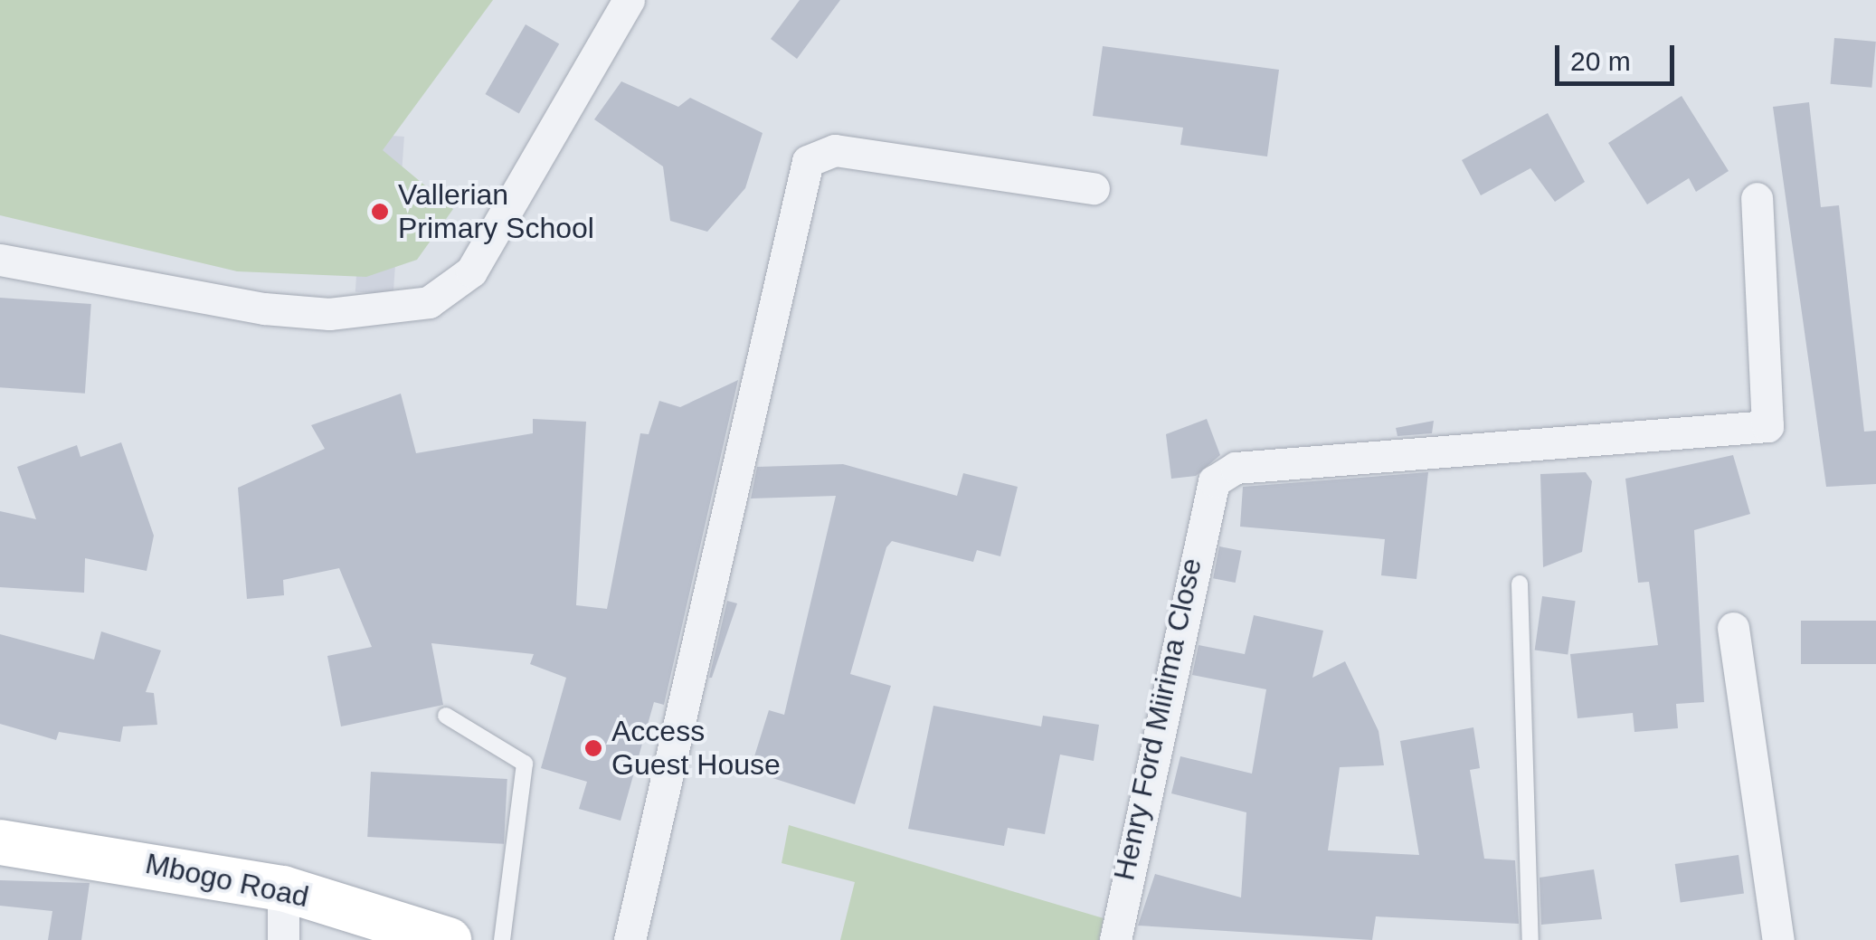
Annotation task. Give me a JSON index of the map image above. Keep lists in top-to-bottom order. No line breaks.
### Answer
{"streets":{"street":["Henry Ford Miirima Close","Mbogo Road"]},"places":["Vallerian Primary School","Access Guest House"],"scale_bar":"20 m"}
